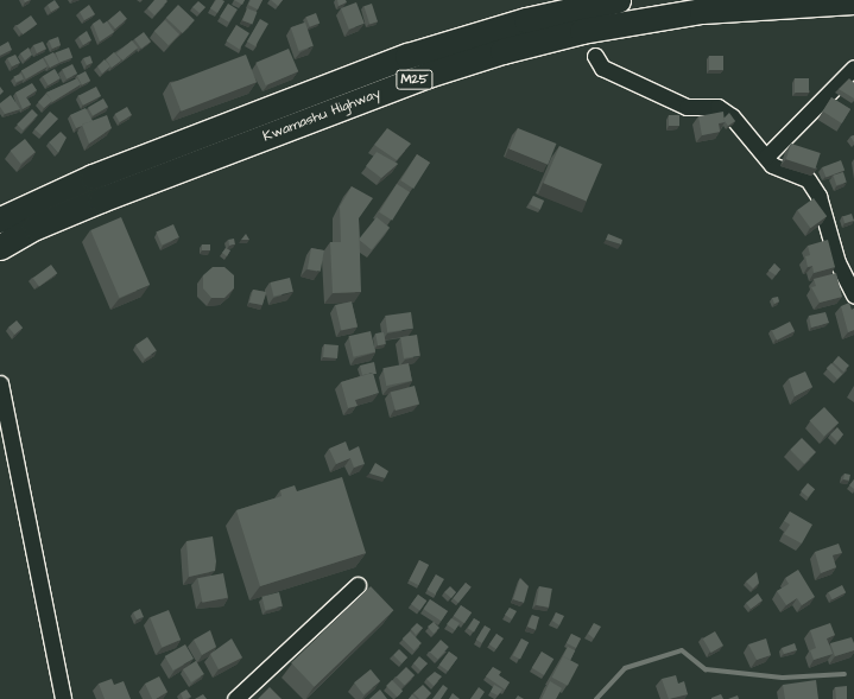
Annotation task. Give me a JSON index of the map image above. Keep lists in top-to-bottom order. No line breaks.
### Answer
{"streets":{"main road":["M25","Kwamashu Highway"]}}
